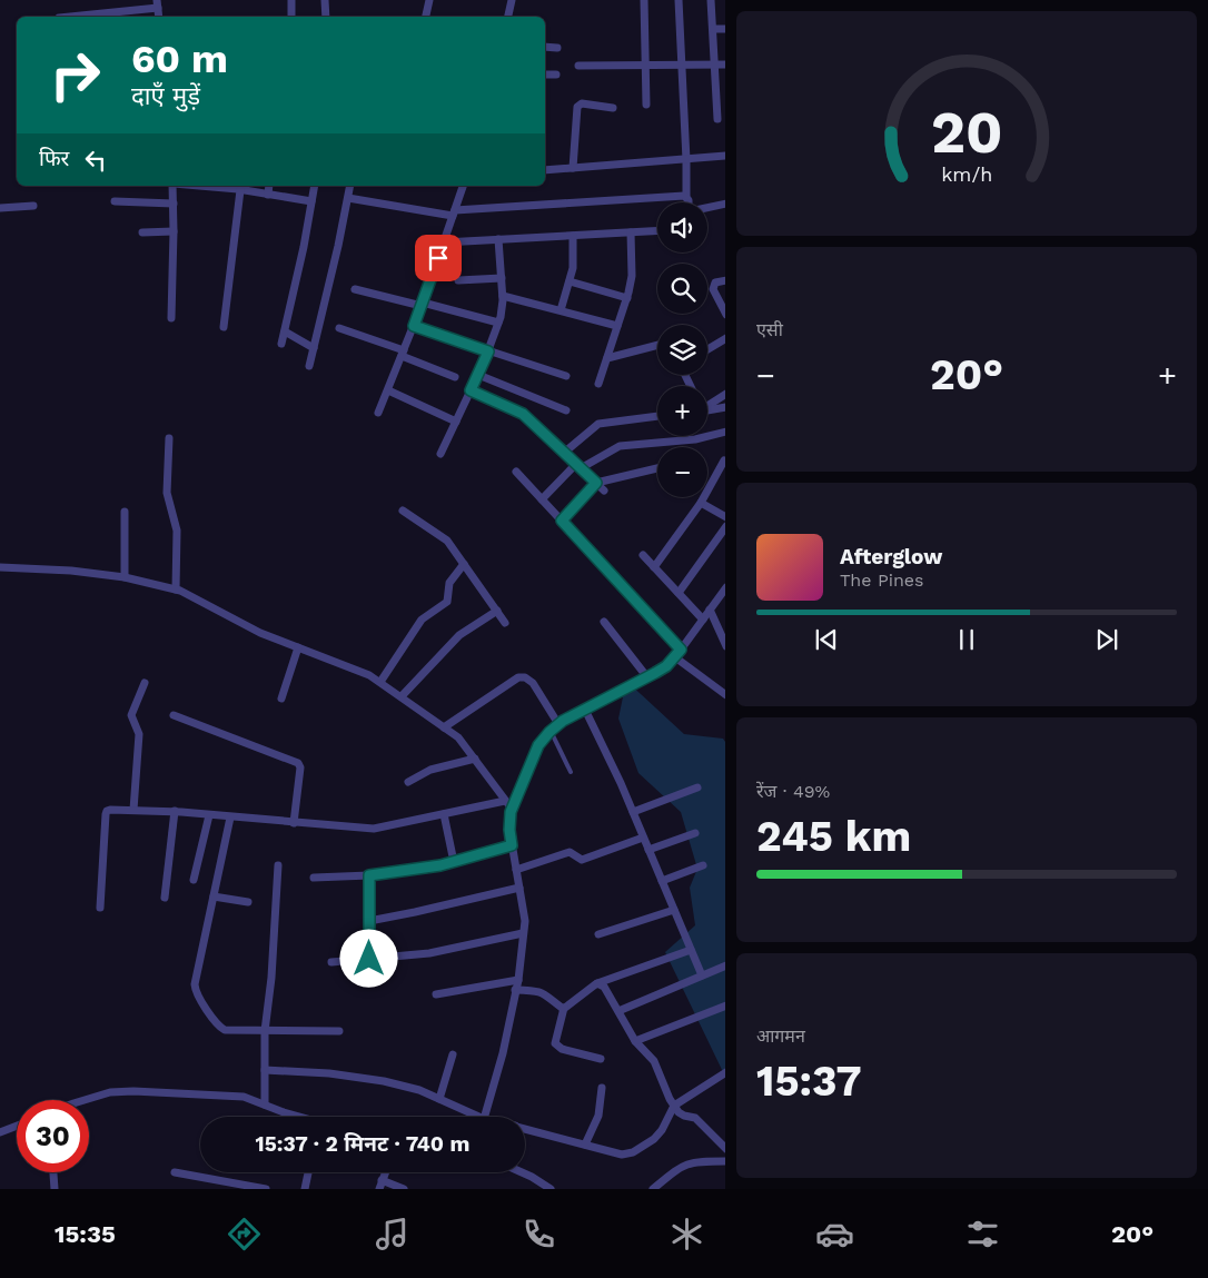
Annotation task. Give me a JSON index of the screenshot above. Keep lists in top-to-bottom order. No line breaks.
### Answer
{"page":{"turn":["60 m","दाएँ मुड़ें"],"then":"फिर","map_buttons":["+","−"],"tile":["एसी",["रेंज · 49%","245 km"],["आगमन","15:37"]],"heat":["−","20°","+"],"song":["Afterglow","The Pines"],"limit":"30","trip":"15:37 · 2 मिनट · 740 m","tabs":["15:35","20°"],"gauge":["20","km/h"]}}
